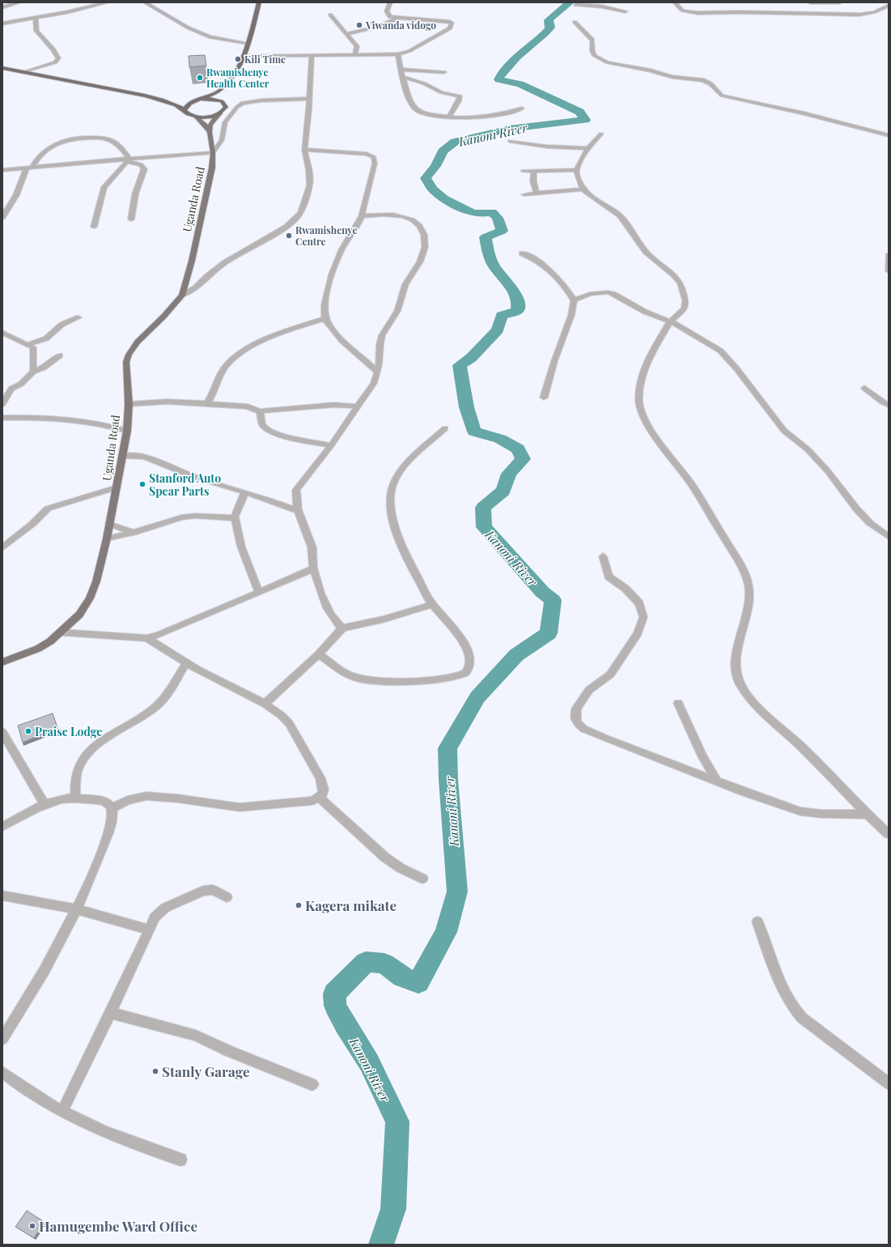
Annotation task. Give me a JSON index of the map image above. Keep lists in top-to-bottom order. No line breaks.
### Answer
{"streets":{"main road":["Uganda Road"]},"water":["Kanoni River"],"places":["Viwanda vidogo","Kili Time","Rwamishenye Health Center","Rwamishenye Centre","Stanford Auto Spear Parts","Praise Lodge","Kagera mikate","Stanly Garage","Hamugembe Ward Office"]}
